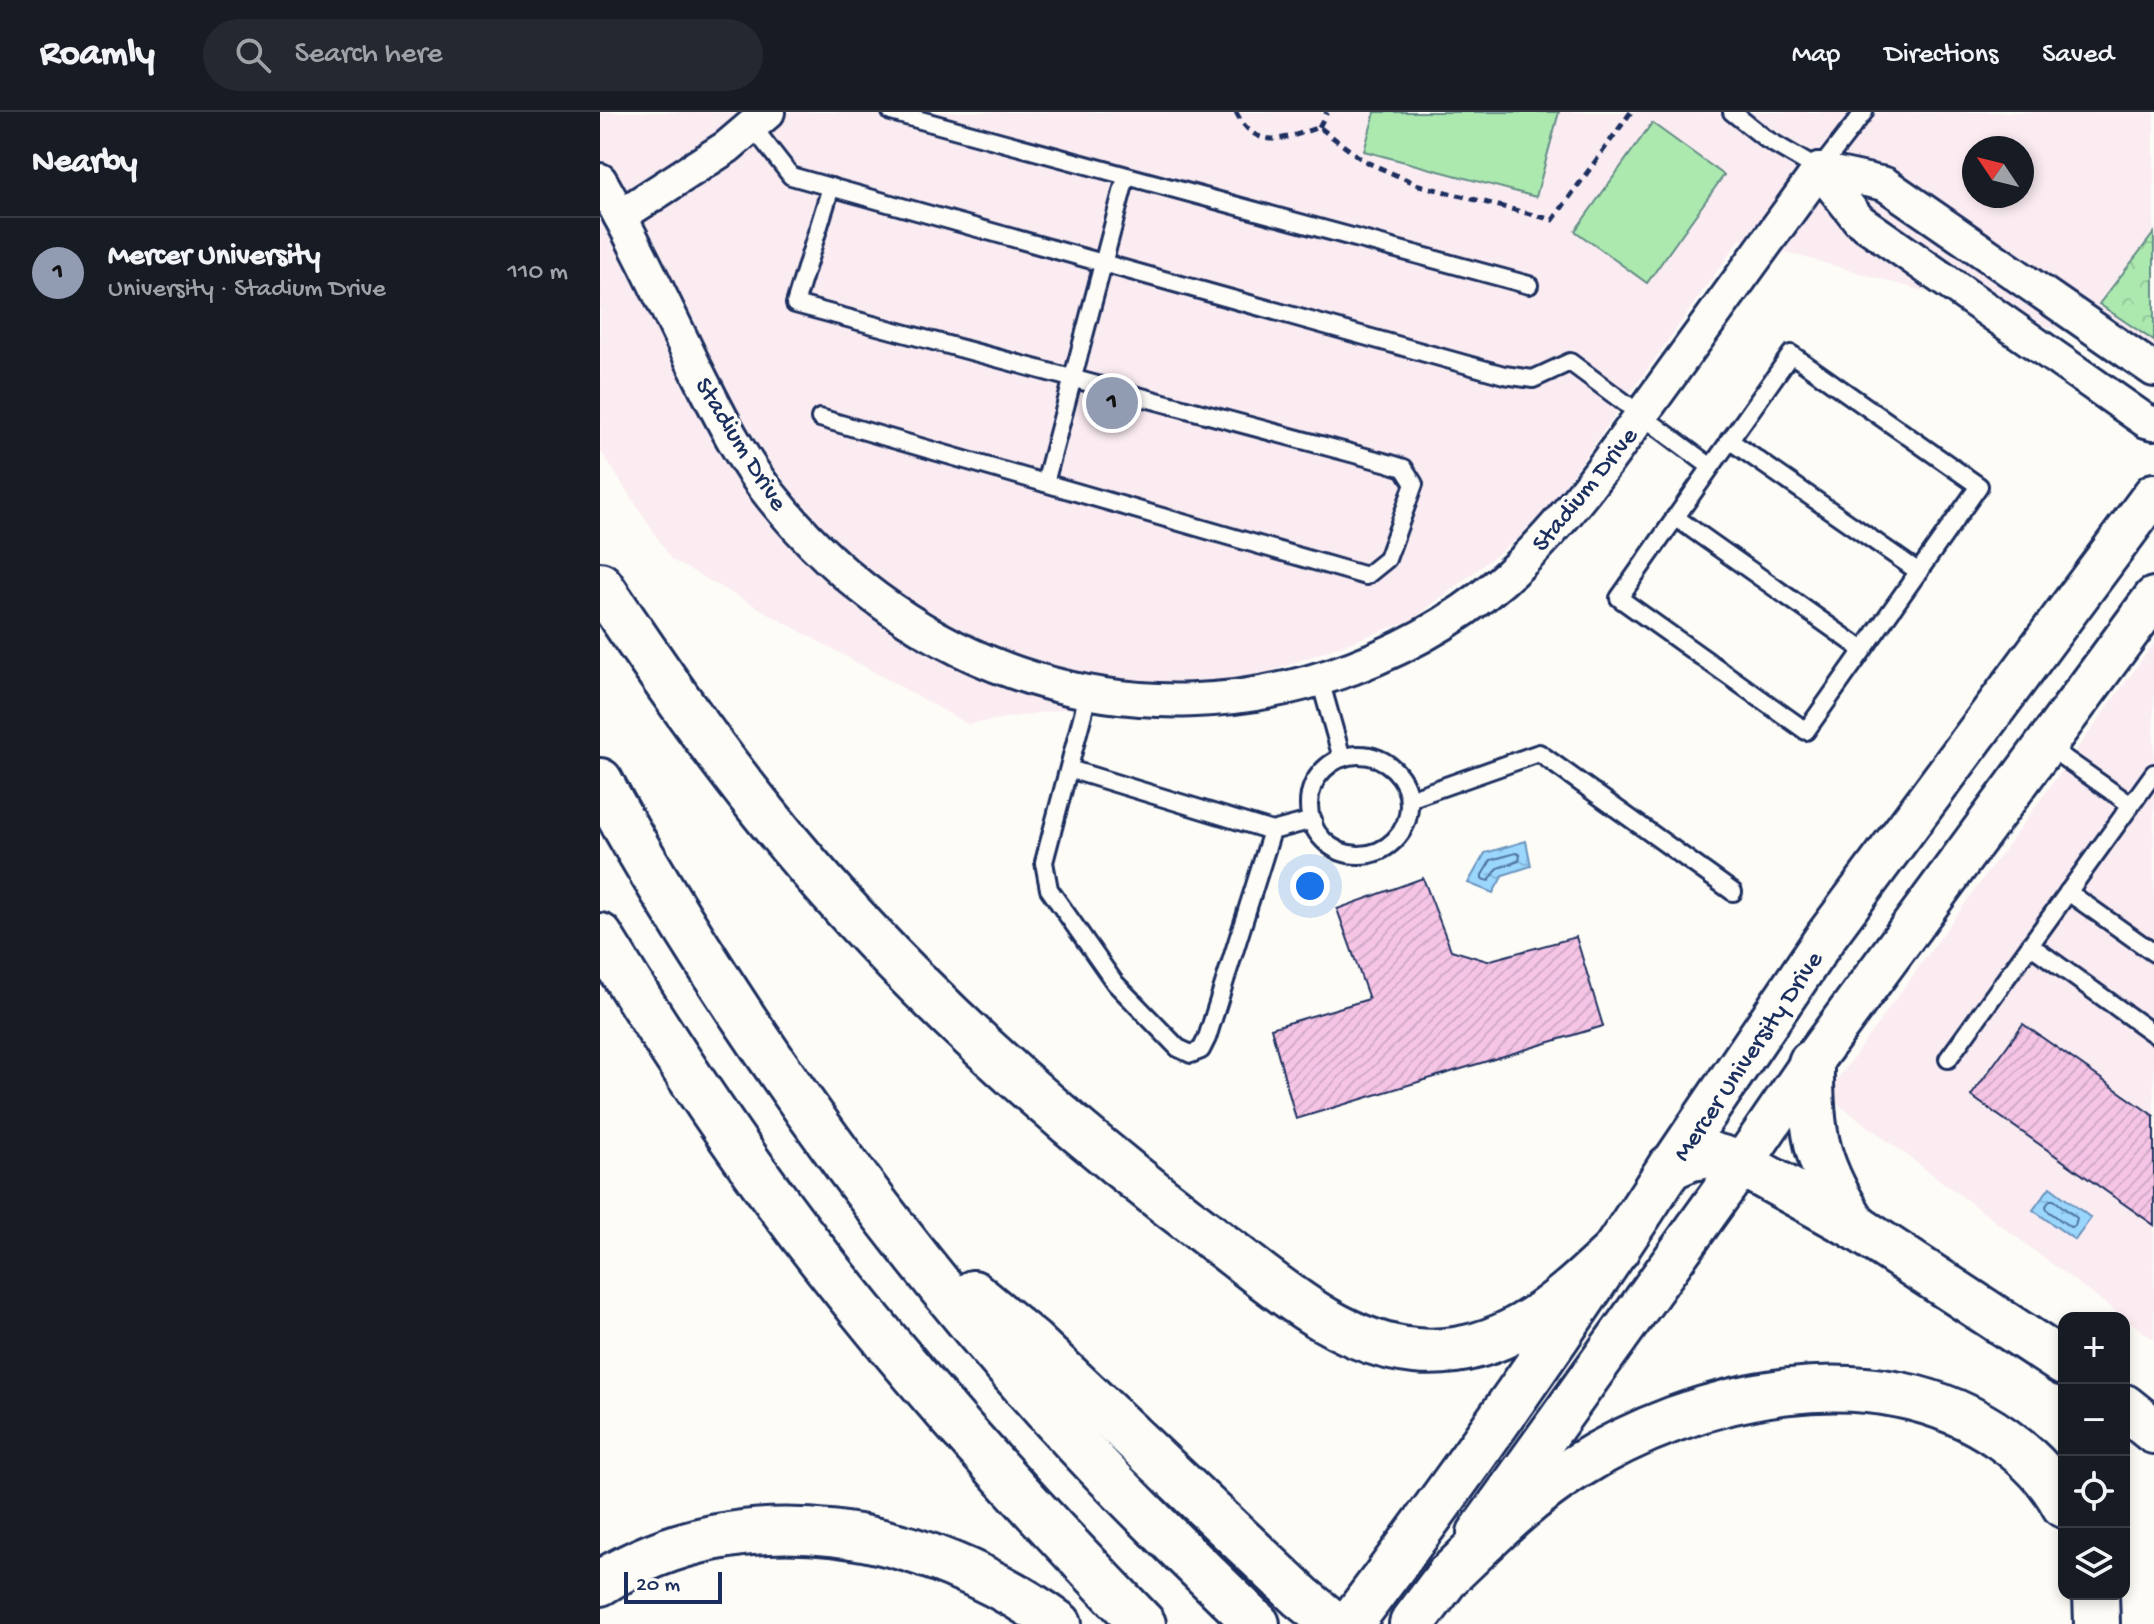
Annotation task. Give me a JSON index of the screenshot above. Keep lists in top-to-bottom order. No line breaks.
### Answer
{"streets":{"main road":["Mercer University Drive"],"street":["Stadium Drive"]},"scale_bar":"20 m","north":"top left","page":{"header":"Roamly","search":"Search here","nav":["Map","Directions","Saved"],"heading":"Nearby","list":[{"mark":"1","name":"Mercer University","note":"University · Stadium Drive","value":"110 m"}],"pins":"1","map_buttons":["+","−"],"scale":"20 m"}}
